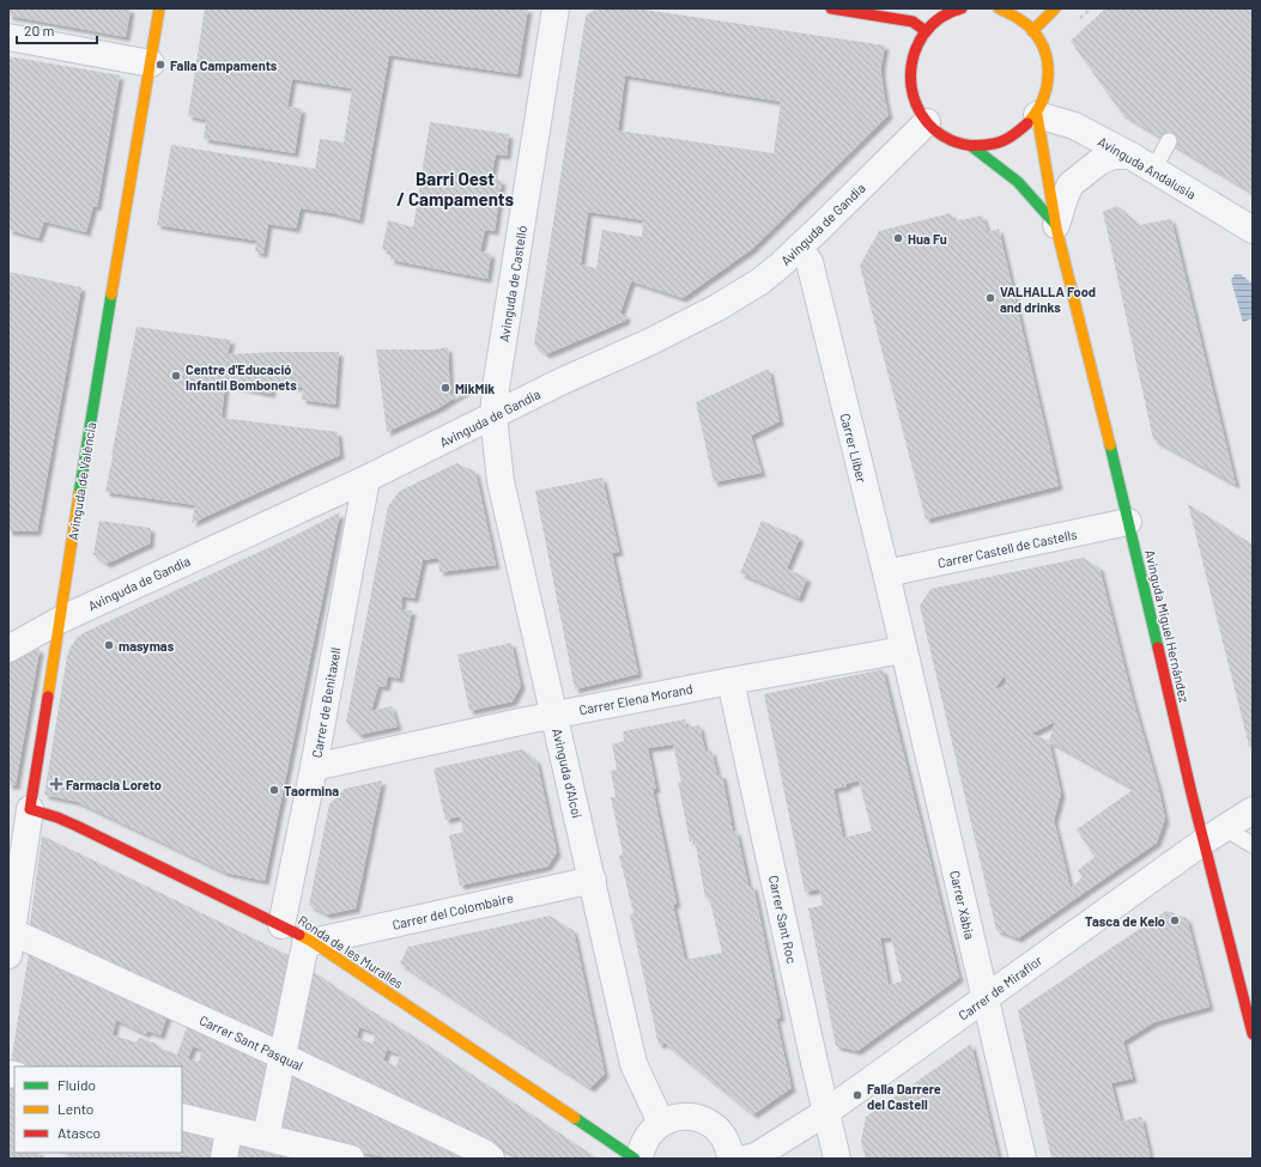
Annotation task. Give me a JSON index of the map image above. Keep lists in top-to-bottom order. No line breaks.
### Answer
{"streets":{"main road":["Avinguda de València","Avinguda Miguel Hernández","Ronda de les Muralles"],"street":["Avinguda Andalusia","Avinguda de Gandia","Avinguda de Castelló","Carrer Llíber","Carrer Castell de Castells","Carrer Elena Morand","Carrer de Benitaxell","Avinguda d'Alcoi","Carrer Xàbia","Carrer del Colombaire","Carrer Sant Roc","Carrer de Miraflor","Carrer Sant Pasqual"]},"crossings":[["Avinguda Andalusia","Avinguda Miguel Hernández"],["Avinguda de Gandia","Avinguda de Castelló"],["Avinguda de Gandia","Carrer Llíber"],["Avinguda de Gandia","Avinguda de València"],["Avinguda de Gandia","Carrer de Benitaxell"],["Avinguda de Gandia","Avinguda d'Alcoi"],["Avinguda de Castelló","Avinguda d'Alcoi"],["Carrer Llíber","Carrer Castell de Castells"],["Carrer Llíber","Carrer Elena Morand"],["Carrer Llíber","Carrer Xàbia"],["Avinguda de València","Ronda de les Muralles"],["Avinguda de València","Carrer Sant Pasqual"],["Carrer Castell de Castells","Avinguda Miguel Hernández"],["Avinguda Miguel Hernández","Carrer de Miraflor"],["Carrer Elena Morand","Carrer de Benitaxell"],["Carrer Elena Morand","Avinguda d'Alcoi"],["Carrer Elena Morand","Carrer Xàbia"],["Carrer Elena Morand","Carrer Sant Roc"],["Carrer de Benitaxell","Ronda de les Muralles"],["Avinguda d'Alcoi","Carrer del Colombaire"],["Carrer Xàbia","Carrer de Miraflor"],["Carrer del Colombaire","Ronda de les Muralles"],["Carrer Sant Roc","Carrer de Miraflor"]],"districts":["Barri Oest / Campaments"],"places":{"other":["Falla Campaments","Hua Fu","VALHALLA Food and drinks","Centre d'Educació Infantil Bombonets","MikMik","masymas","Taormina","Tasca de Kelo","Falla Darrere del Castell"],"health":["Farmacia Loreto"]},"legend":["Fluido","Lento","Atasco"],"scale_bar":"20 m"}
